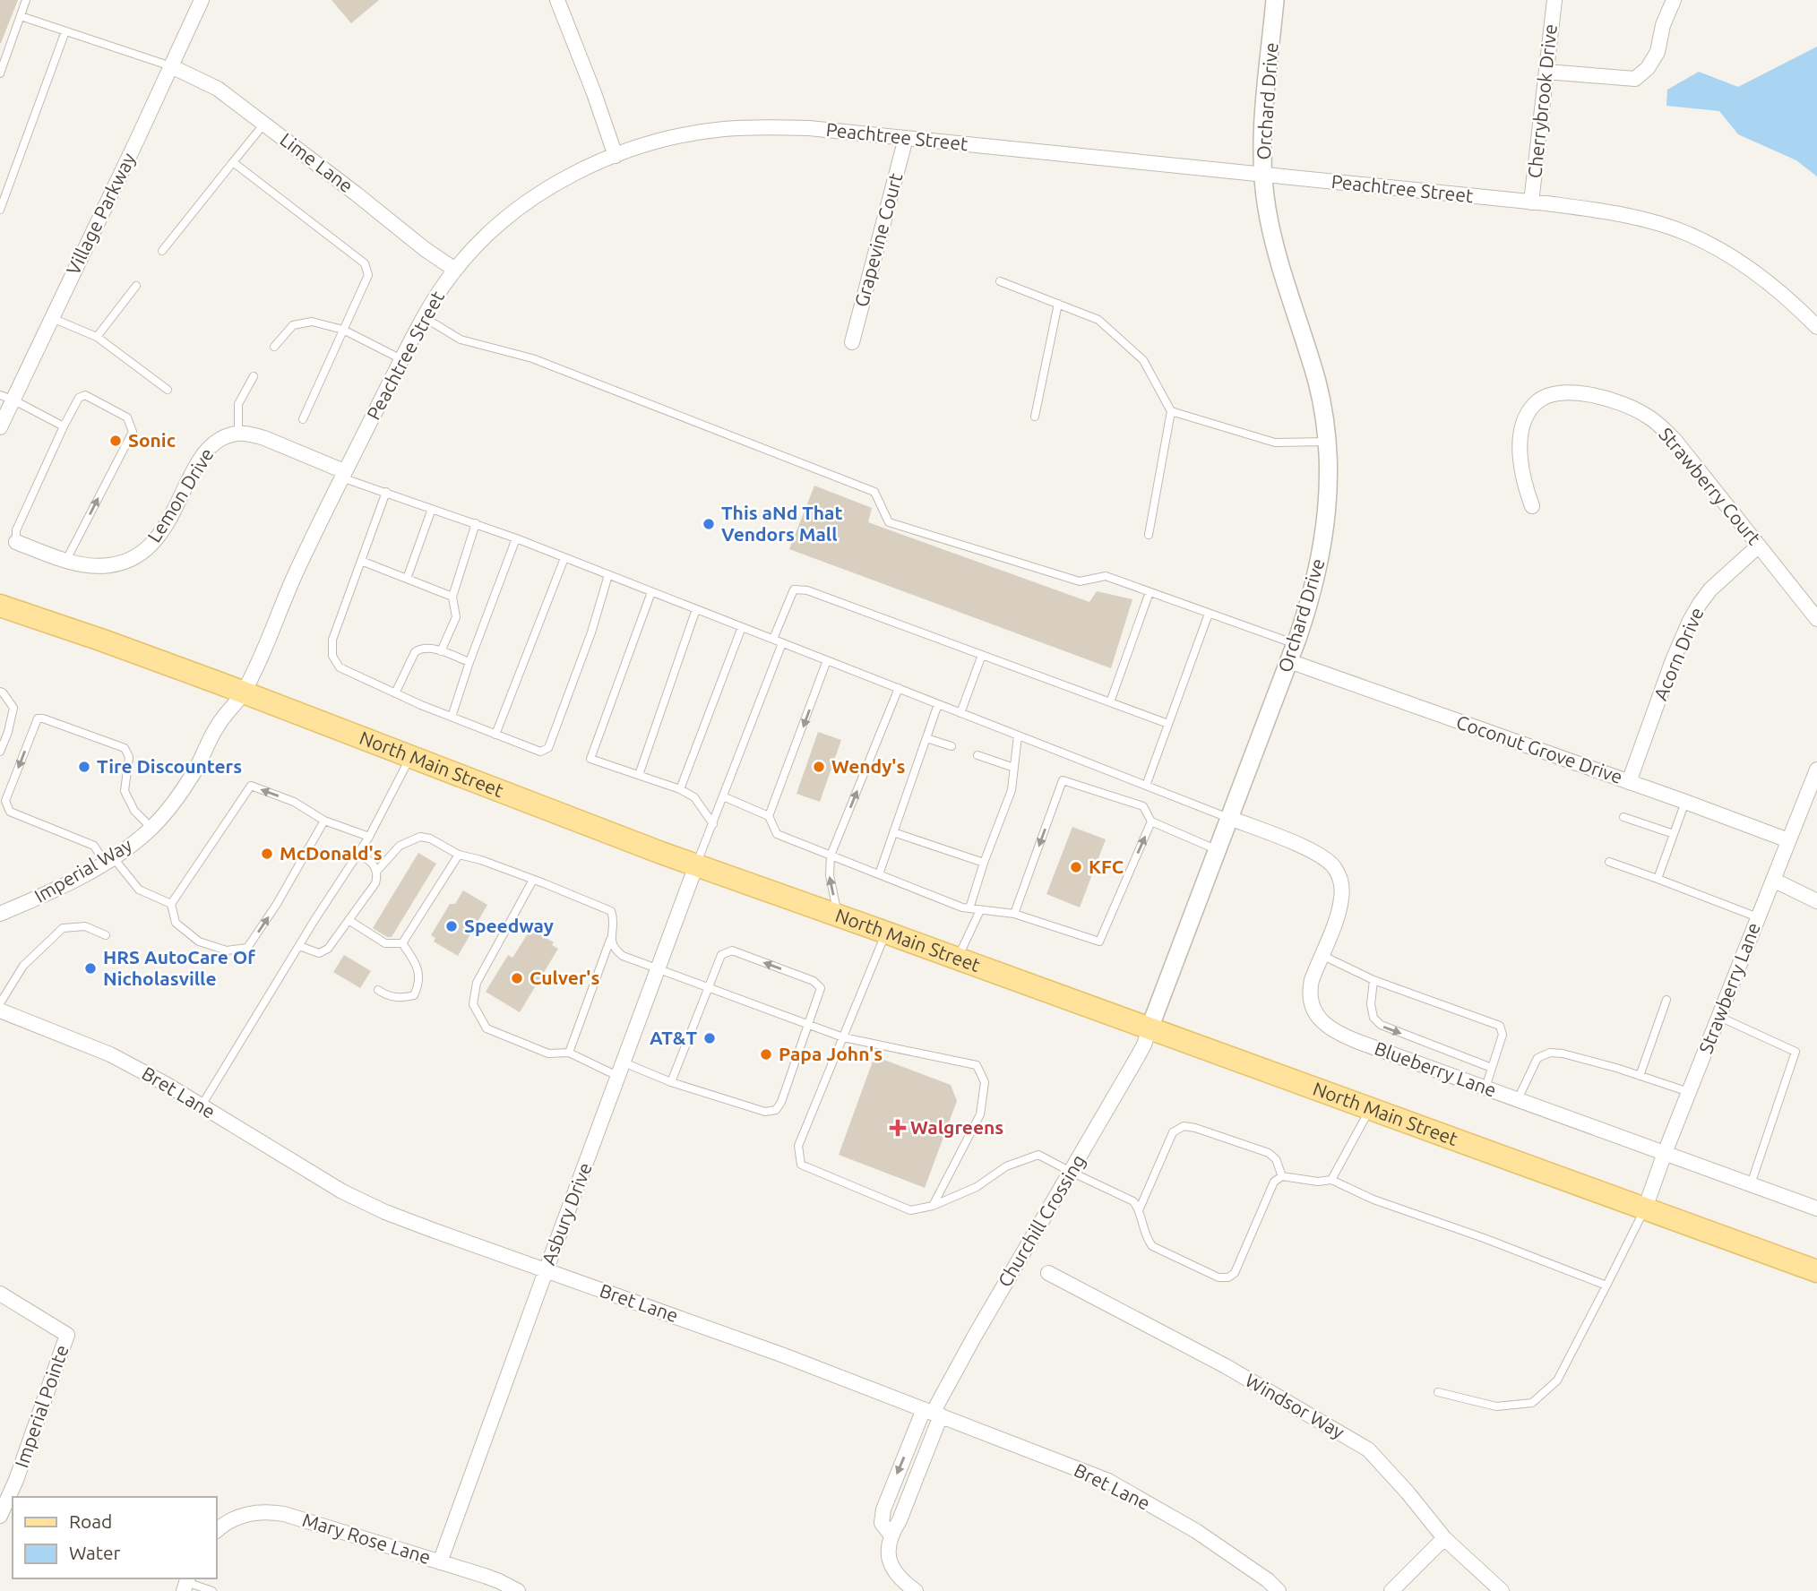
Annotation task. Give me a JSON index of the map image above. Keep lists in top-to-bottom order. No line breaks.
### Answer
{"streets":{"main road":["North Main Street"],"street":["Orchard Drive","Cherrybrook Drive","Peachtree Street","Lime Lane","Village Parkway","Grapevine Court","Strawberry Court","Lemon Drive","Acorn Drive","Coconut Grove Drive","Imperial Way","Strawberry Lane","Blueberry Lane","Bret Lane","Asbury Drive","Churchill Crossing","Imperial Pointe","Windsor Way","Mary Rose Lane"]},"crossings":[["Orchard Drive","Peachtree Street"],["Orchard Drive","Coconut Grove Drive"],["Orchard Drive","North Main Street"],["Orchard Drive","Blueberry Lane"],["Orchard Drive","Churchill Crossing"],["Cherrybrook Drive","Peachtree Street"],["Peachtree Street","Lime Lane"],["Peachtree Street","Grapevine Court"],["Peachtree Street","North Main Street"],["Peachtree Street","Imperial Way"],["Lime Lane","Village Parkway"],["Strawberry Court","Acorn Drive"],["Acorn Drive","Coconut Grove Drive"],["Coconut Grove Drive","Strawberry Lane"],["North Main Street","Imperial Way"],["North Main Street","Strawberry Lane"],["North Main Street","Asbury Drive"],["North Main Street","Churchill Crossing"],["Strawberry Lane","Blueberry Lane"],["Bret Lane","Asbury Drive"],["Bret Lane","Churchill Crossing"],["Asbury Drive","Mary Rose Lane"]],"places":{"other":["Sonic","This aNd That Vendors Mall","Tire Discounters","Wendy's","McDonald's","KFC","Speedway","HRS AutoCare Of Nicholasville","Culver's","AT&T","Papa John's"],"health":["Walgreens"]},"legend":["Road","Water"]}
